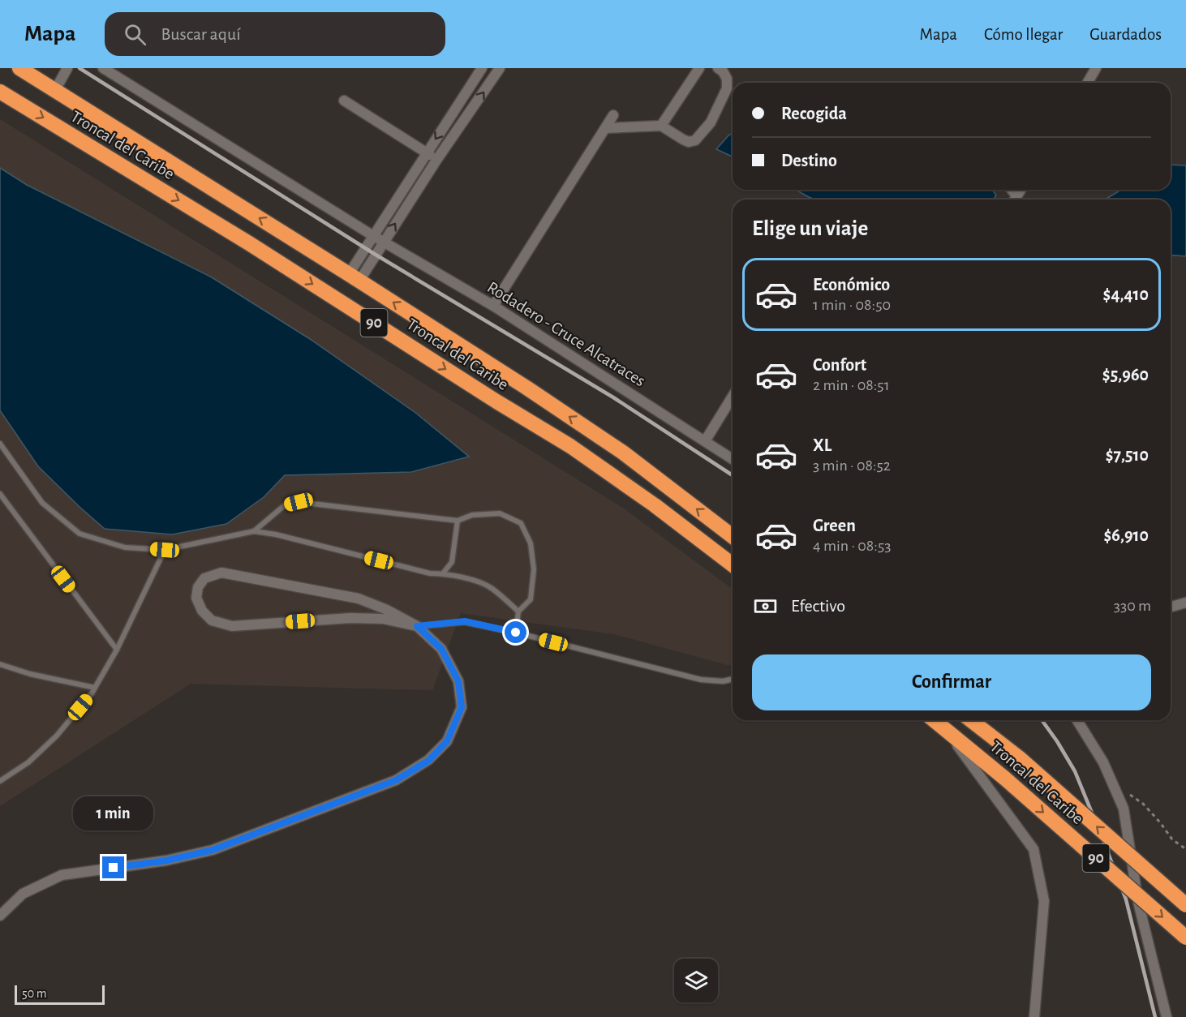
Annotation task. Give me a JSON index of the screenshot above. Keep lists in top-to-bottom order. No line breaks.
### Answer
{"streets":{"highway":["Troncal del Caribe","90"],"street":["Rodadero - Cruce Alcatraces"]},"scale_bar":"50 m","page":{"header":"Mapa","search":"Buscar aquí","nav":["Mapa","Cómo llegar","Guardados"],"banner":["Recogida","Destino"],"heading":"Elige un viaje","list":[{"name":"Económico","note":"1 min · 08:50","value":"$4,410"},{"name":"Confort","note":"2 min · 08:51","value":"$5,960"},{"name":"XL","note":"3 min · 08:52","value":"$7,510"},{"name":"Green","note":"4 min · 08:53","value":"$6,910"}],"pay":["Efectivo","330 m"],"buttons":"Confirmar","bubble":"1 min","scale":"50 m"}}
